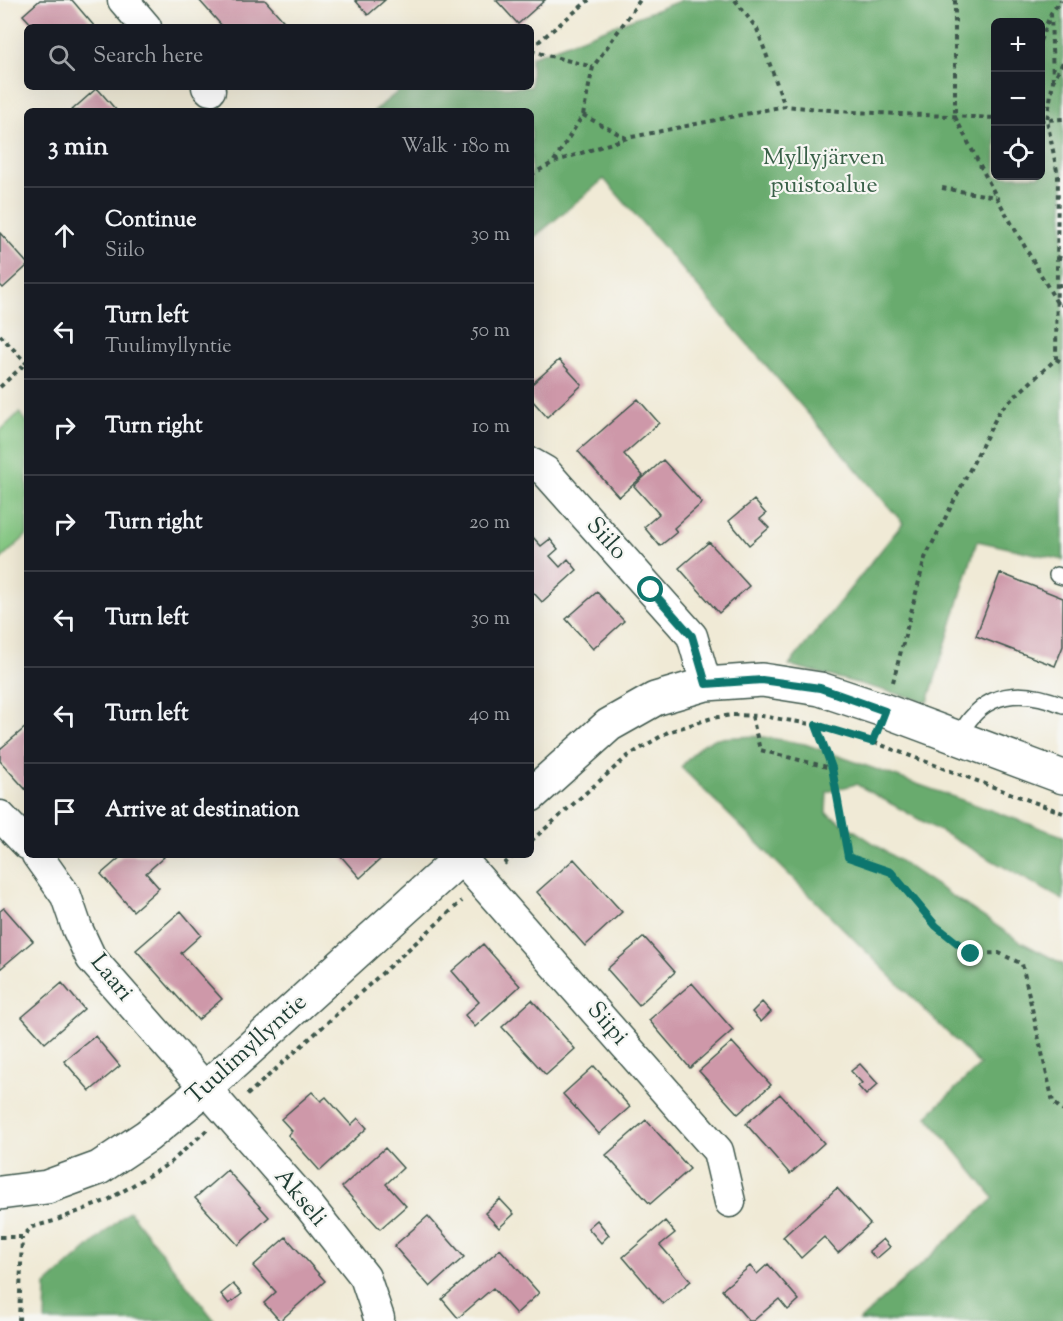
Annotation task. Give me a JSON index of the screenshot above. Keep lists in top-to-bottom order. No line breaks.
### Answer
{"streets":{"street":["Siilo","Laari","Siipi","Tuulimyllyntie","Akseli"]},"crossings":[["Laari","Tuulimyllyntie"],["Laari","Akseli"],["Tuulimyllyntie","Akseli"]],"parks":["Myllyjärven puistoalue"],"page":{"map_buttons":["+","−"],"search":"Search here","heading":["3 min","Walk · 180 m"],"list":[["Continue","Siilo","30 m"],["Turn left","Tuulimyllyntie","50 m"],["Turn right","10 m"],["Turn right","20 m"],["Turn left","30 m"],["Turn left","40 m"],"Arrive at destination"]}}
